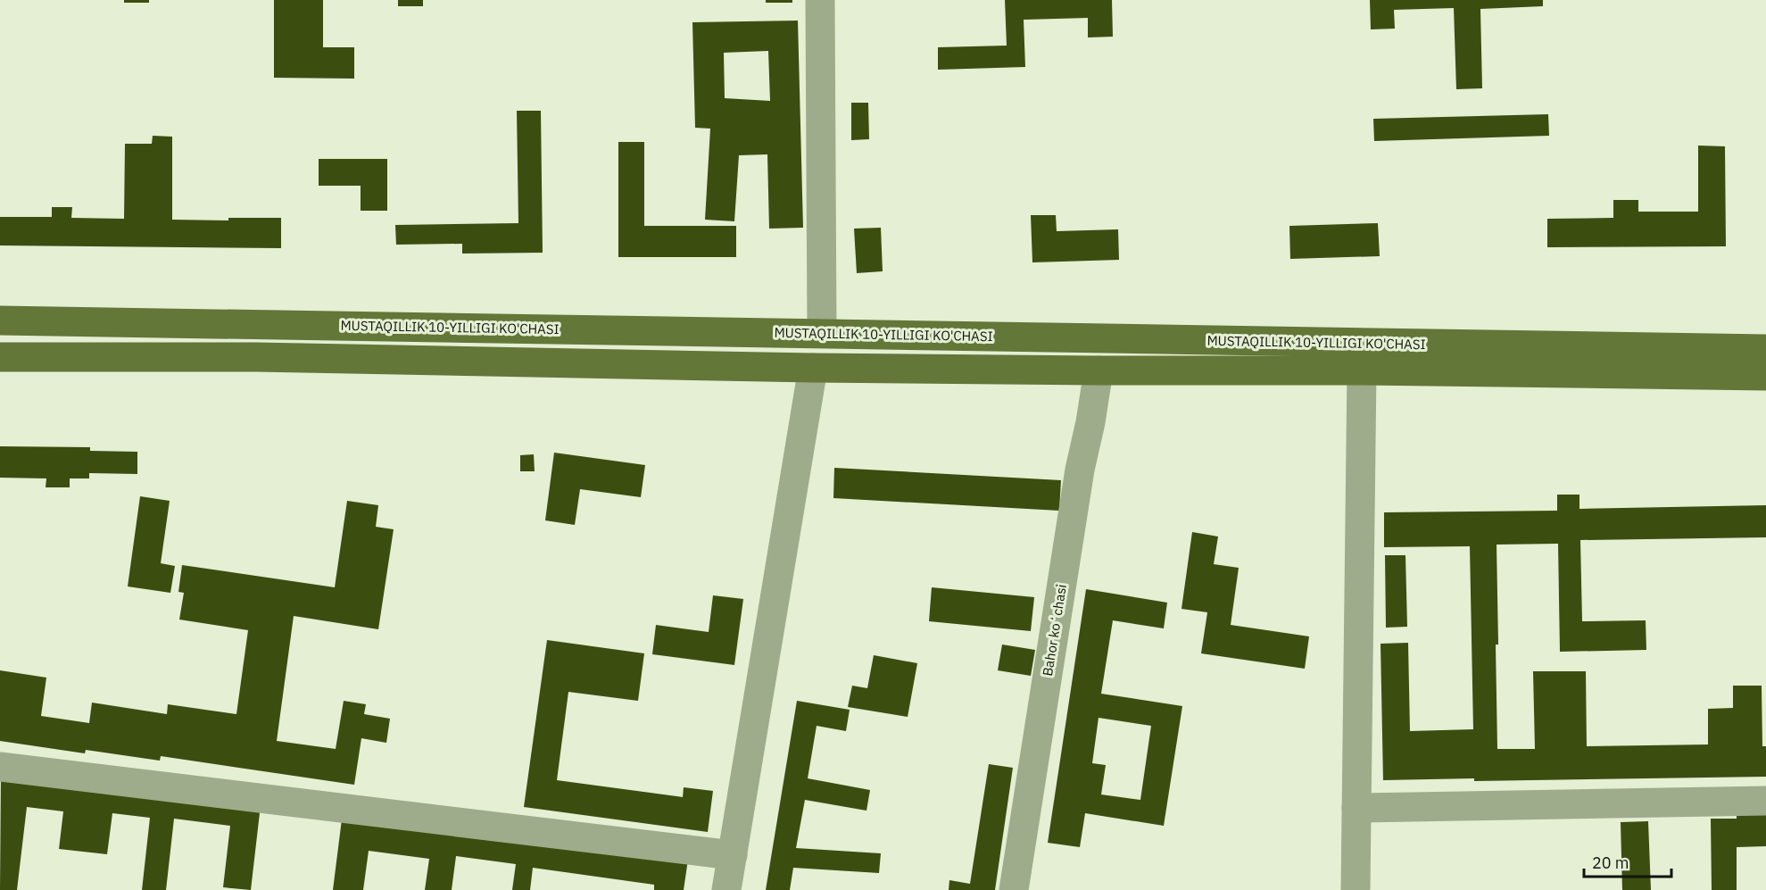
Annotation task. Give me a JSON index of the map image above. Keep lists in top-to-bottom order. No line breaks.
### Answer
{"streets":{"main road":["MUSTAQILLIK 10-YILLIGI KO'CHASI"],"street":["Bahor koʻchasi"]},"crossings":[["MUSTAQILLIK 10-YILLIGI KO'CHASI","Bahor koʻchasi"]],"scale_bar":"20 m"}
